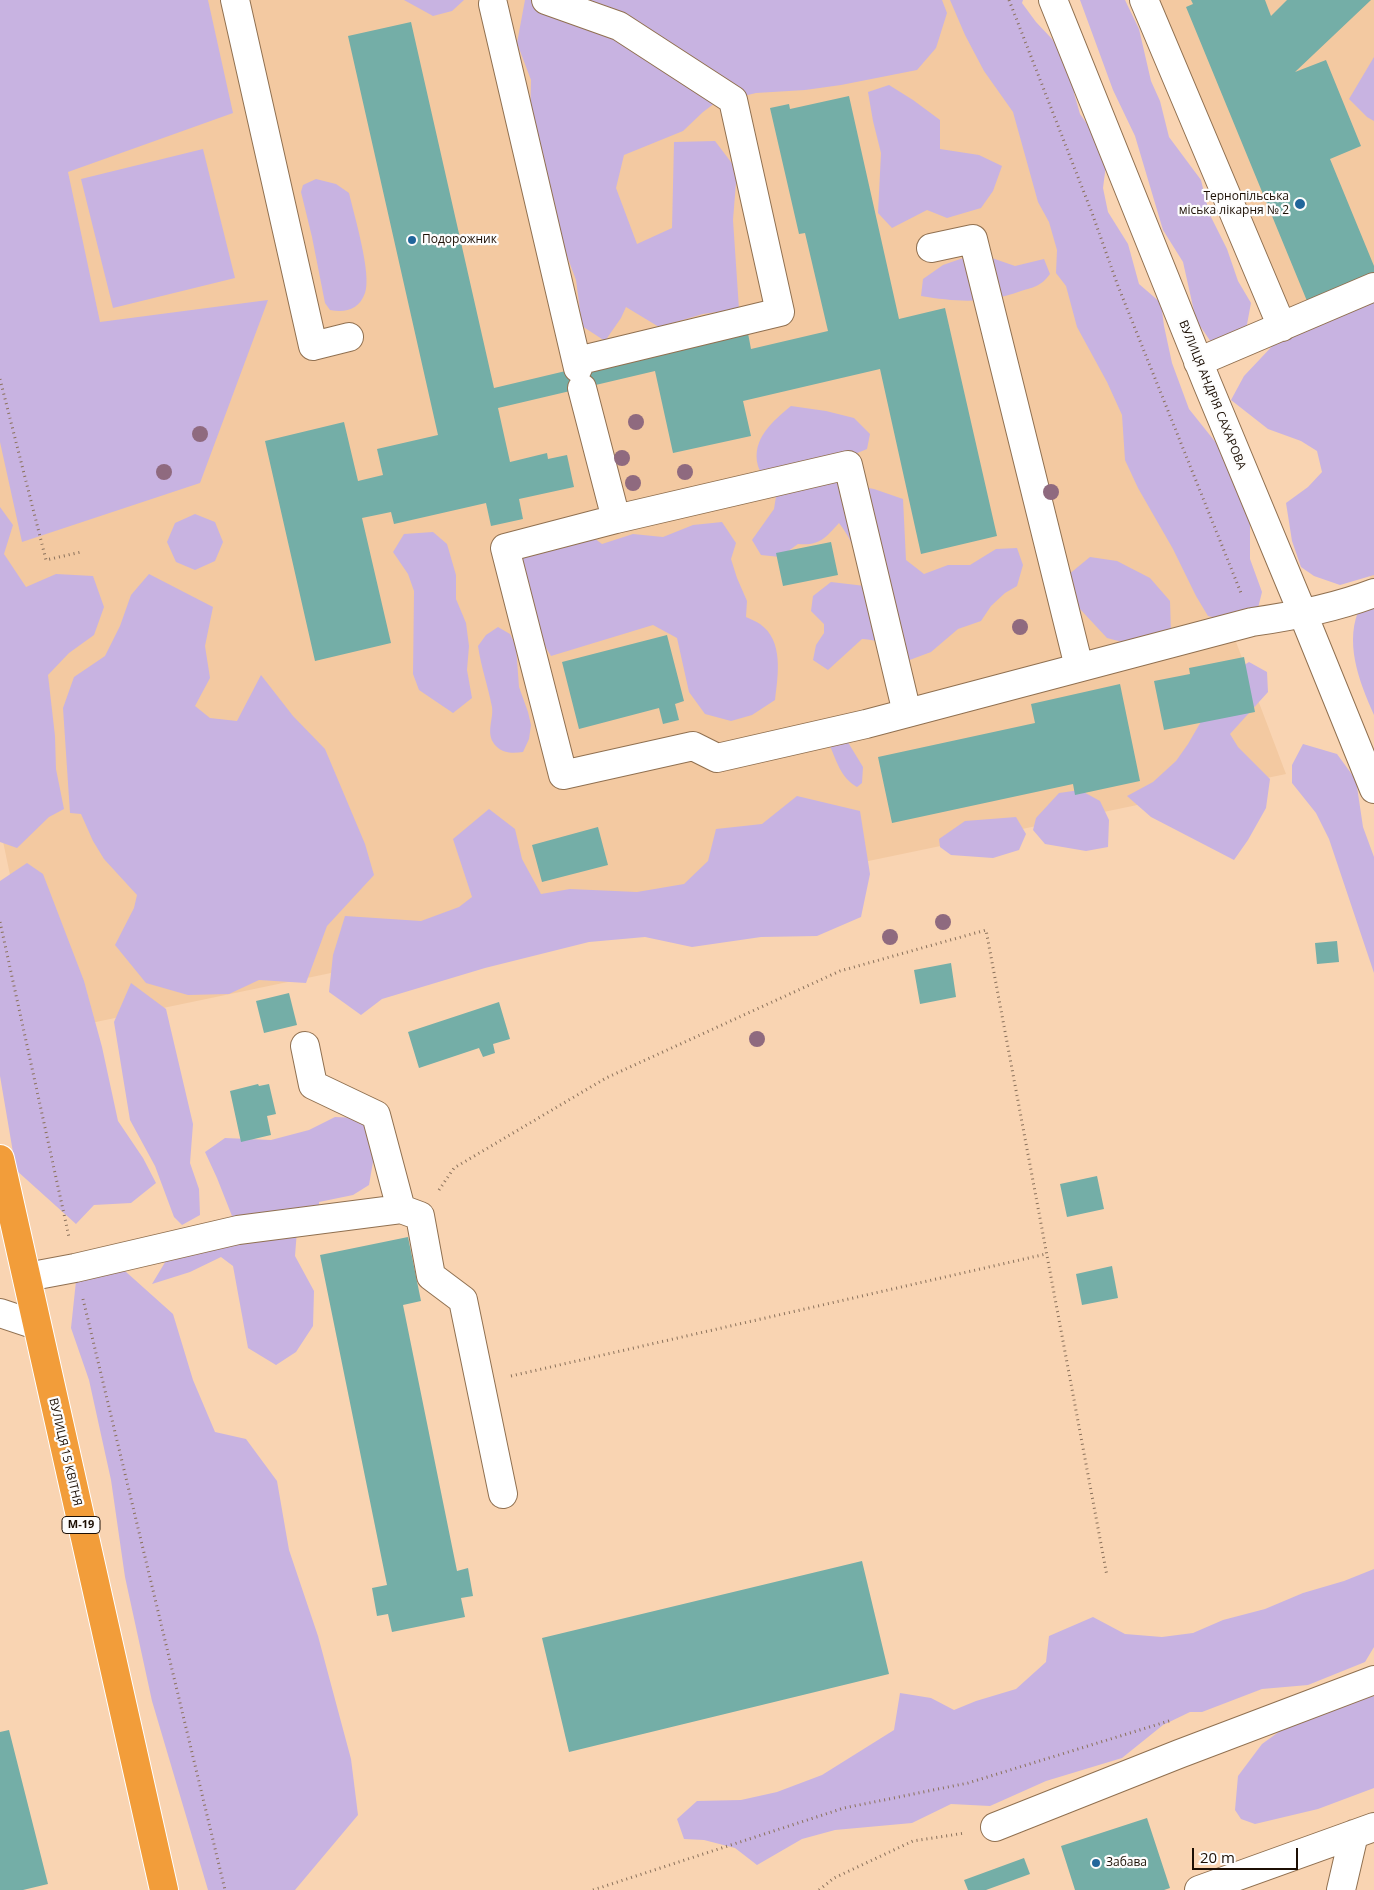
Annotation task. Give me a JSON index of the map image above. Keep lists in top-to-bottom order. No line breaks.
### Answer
{"streets":{"highway":["ВУЛИЦЯ 15 КВІТНЯ","М-19"],"street":["ВУЛИЦЯ АНДРІЯ САХАРОВА"]},"places":["Тернопільська міська лікарня № 2","Подорожник","Забава"],"scale_bar":"20 m"}
